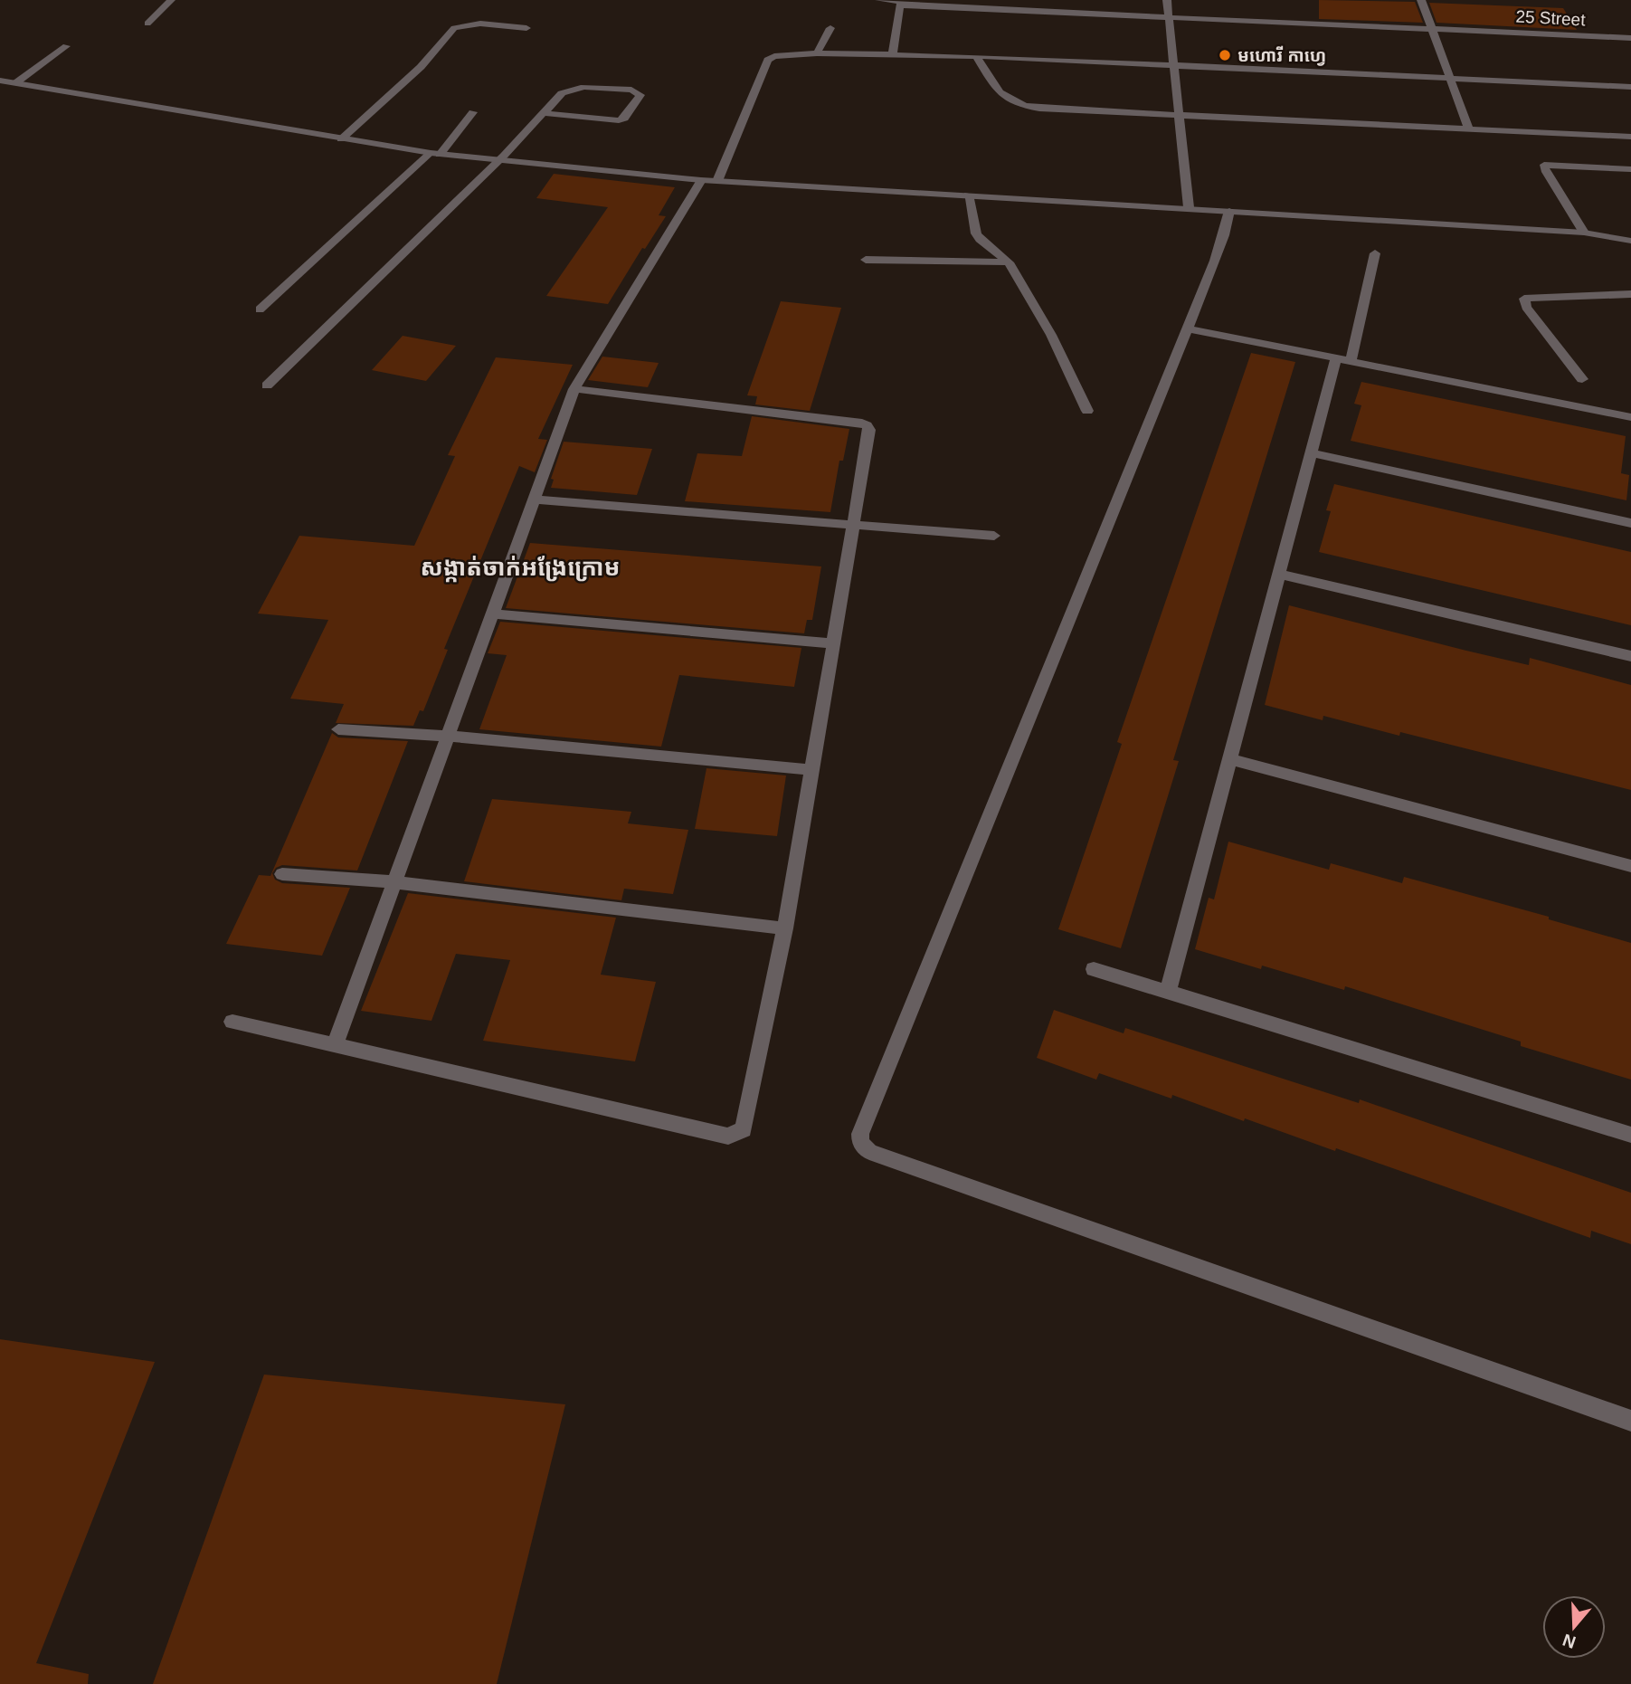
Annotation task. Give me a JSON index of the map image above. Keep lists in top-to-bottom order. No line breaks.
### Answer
{"streets":{"street":["25 Street"]},"districts":["សង្កាត់ចាក់អង្រែក្រោម"],"places":["មហោរី កាហ្វេ"],"north":"bottom"}
